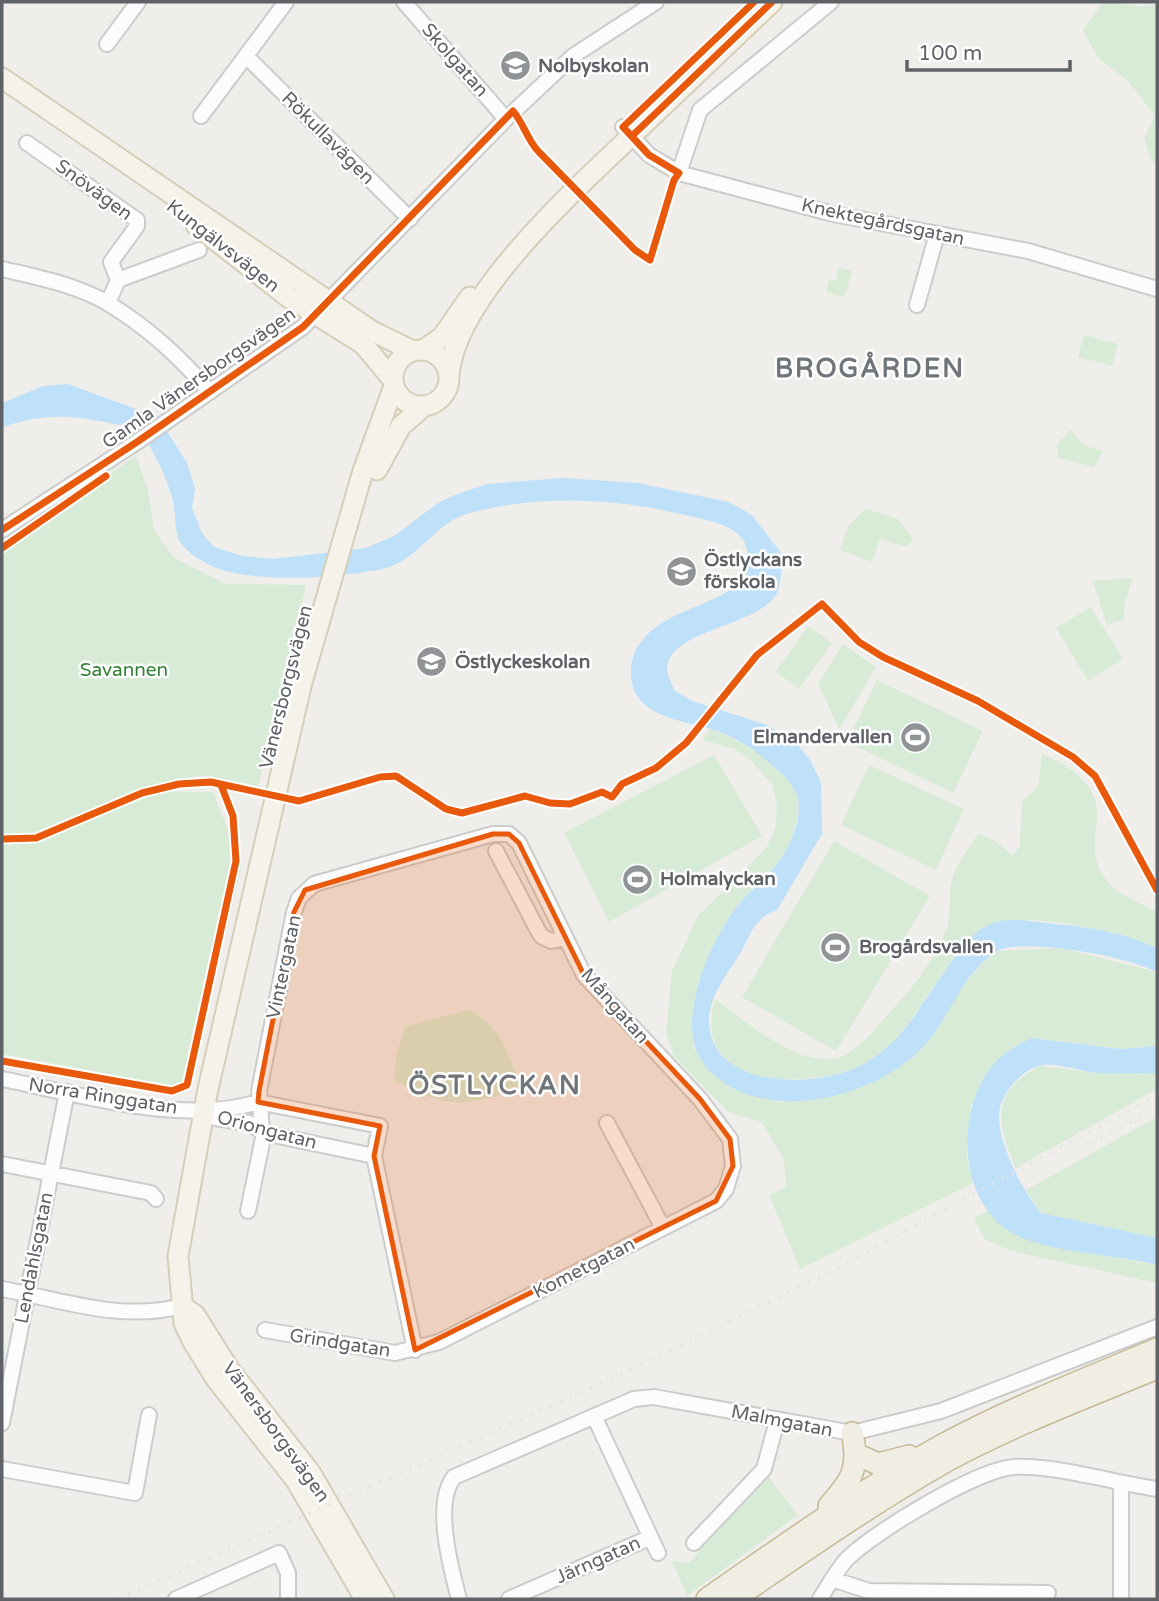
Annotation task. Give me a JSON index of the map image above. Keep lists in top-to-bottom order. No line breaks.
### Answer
{"streets":{"main road":["Kungälvsvägen","Vänersborgsvägen"],"street":["Skolgatan","Rökullavägen","Snövägen","Knektegårdsgatan","Gamla Vänersborgsvägen","Vintergatan","Mångatan","Norra Ringgatan","Oriongatan","Lendahlsgatan","Kometgatan","Grindgatan","Malmgatan","Järngatan"]},"crossings":[["Skolgatan","Gamla Vänersborgsvägen"],["Rökullavägen","Gamla Vänersborgsvägen"],["Kungälvsvägen","Gamla Vänersborgsvägen"],["Kungälvsvägen","Vänersborgsvägen"],["Vänersborgsvägen","Norra Ringgatan"],["Vänersborgsvägen","Oriongatan"],["Vintergatan","Mångatan"],["Vintergatan","Oriongatan"],["Mångatan","Kometgatan"],["Norra Ringgatan","Oriongatan"],["Norra Ringgatan","Lendahlsgatan"],["Oriongatan","Kometgatan"],["Oriongatan","Grindgatan"],["Kometgatan","Grindgatan"]],"districts":["BROGÅRDEN","ÖSTLYCKAN"],"parks":["Savannen"],"places":{"school or university":["Nolbyskolan","Östlyckans förskola","Östlyckeskolan"],"sports":["Elmandervallen","Holmalyckan","Brogårdsvallen"]},"scale_bar":"100 m"}
